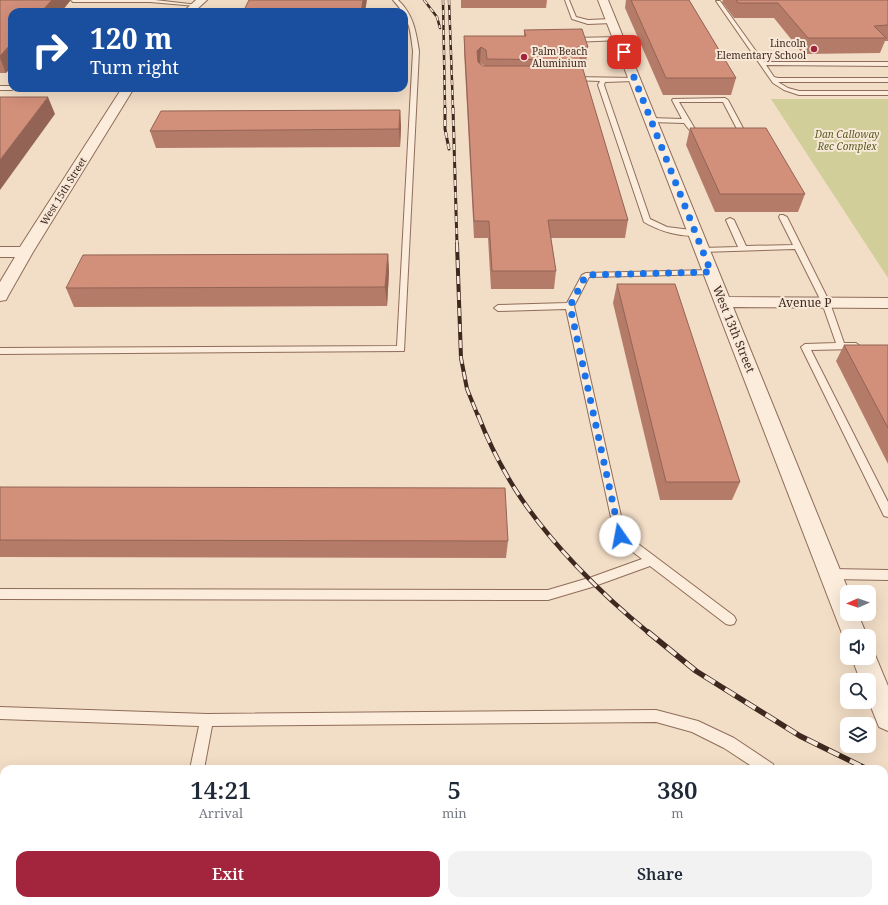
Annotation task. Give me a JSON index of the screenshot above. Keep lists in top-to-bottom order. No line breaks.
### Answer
{"streets":{"street":["West 15th Street","Avenue P","West 13th Street"]},"crossings":[["Avenue P","West 13th Street"]],"parks":["Dan Calloway Rec Complex"],"places":["Lincoln Elementary School","Palm Beach Aluminium"],"north":"left","page":{"turn":["120 m","Turn right"],"eta":["14:21","Arrival","5","min","380","m"],"buttons":["Exit","Share"]}}
